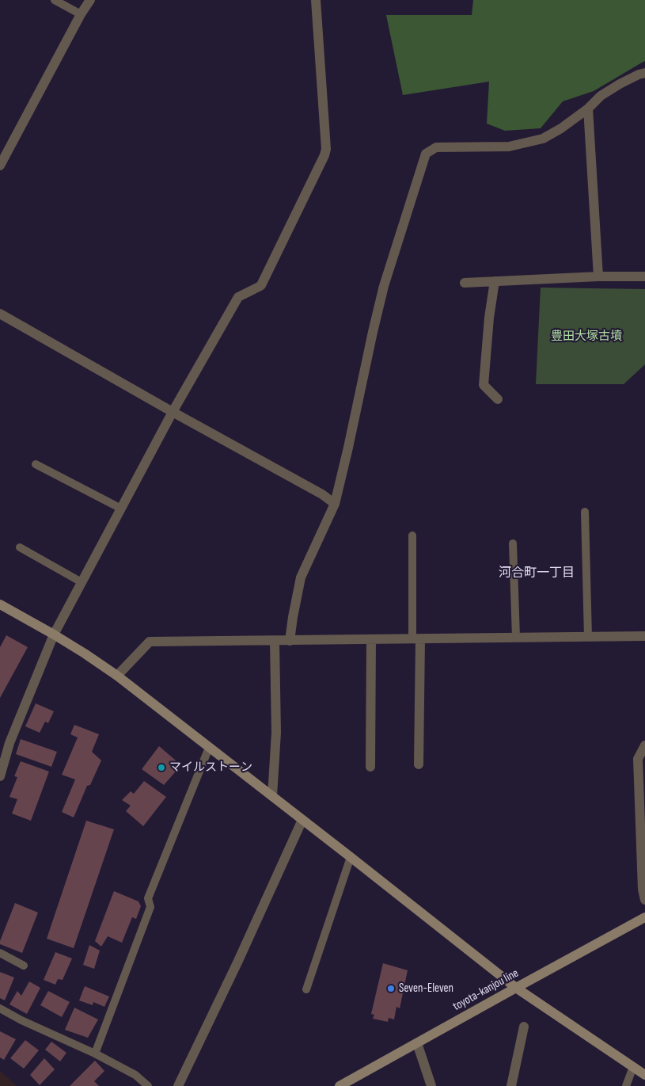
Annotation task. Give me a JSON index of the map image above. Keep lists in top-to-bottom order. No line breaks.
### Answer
{"streets":{"street":["toyota-kanjou line"]},"districts":["河合町一丁目"],"parks":["豊田大塚古墳"],"places":["マイルストーン","Seven-Eleven"]}
